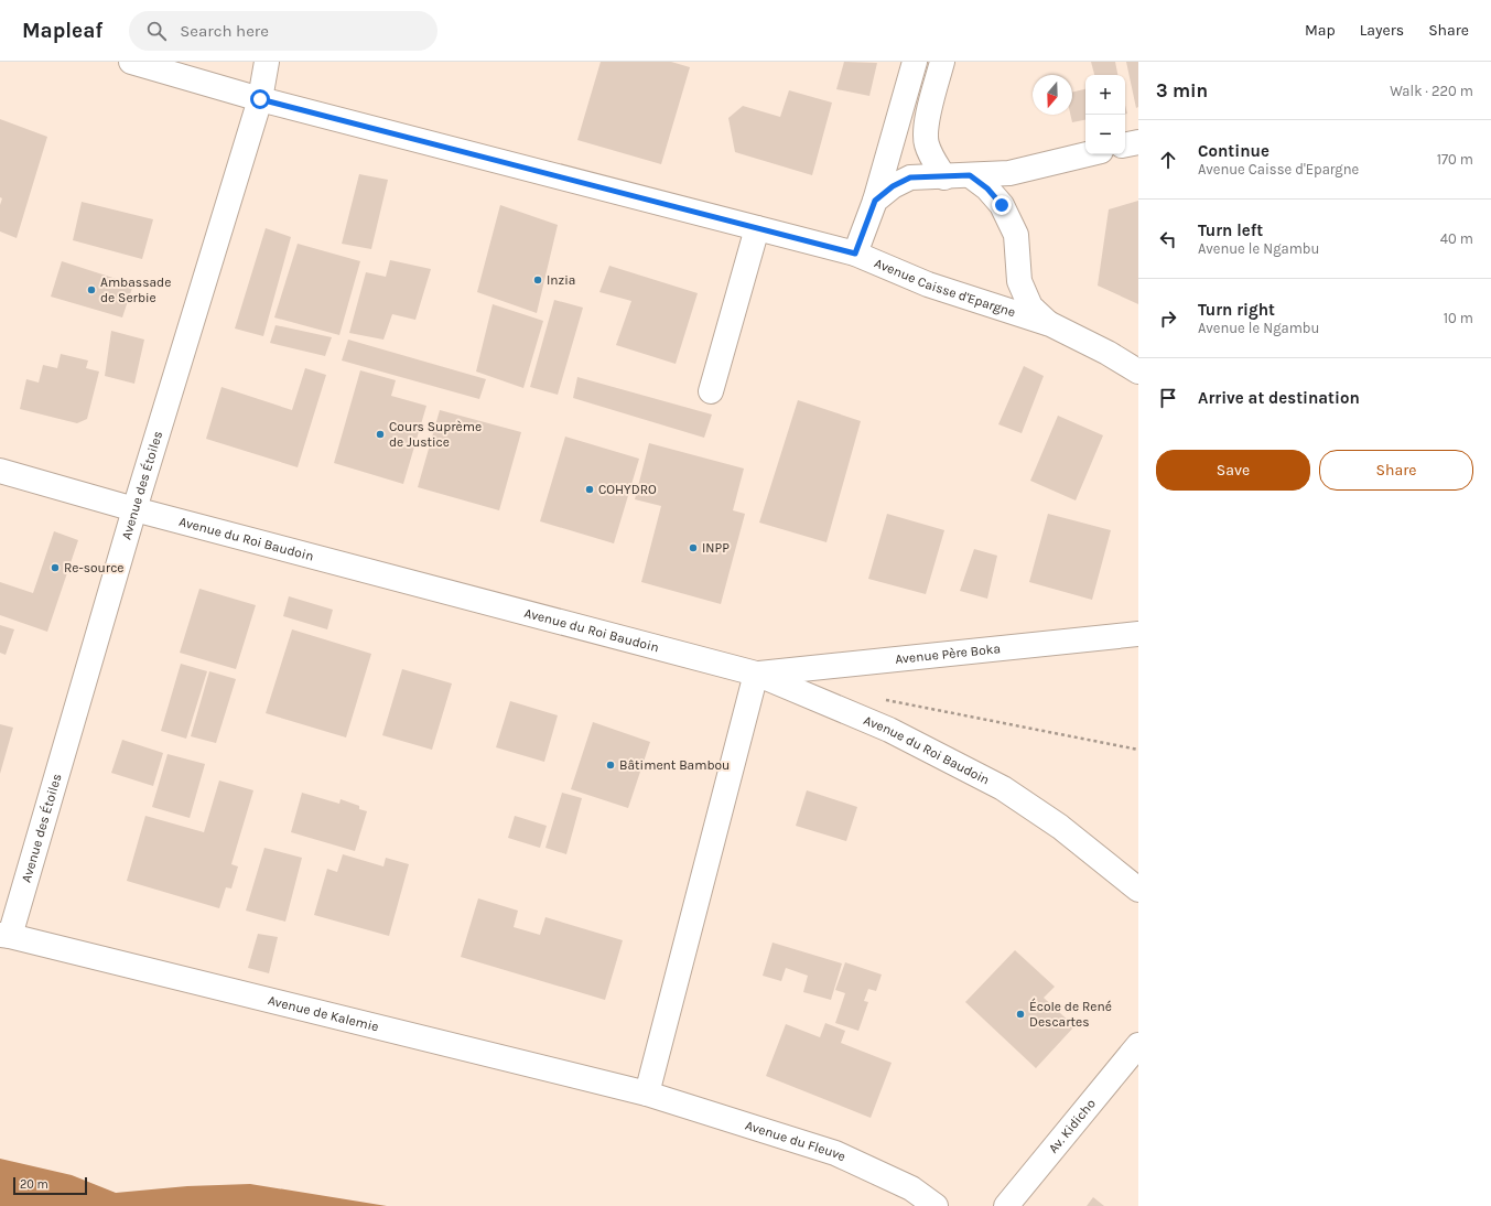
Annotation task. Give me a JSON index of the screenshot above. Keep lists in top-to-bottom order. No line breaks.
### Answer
{"streets":{"street":["Avenue Caisse d'Epargne","Avenue des Étoiles","Avenue du Roi Baudoin","Avenue Père Boka","Avenue de Kalemie","Av. Kidicho","Avenue du Fleuve"]},"crossings":[["Avenue Caisse d'Epargne","Avenue des Étoiles"],["Avenue des Étoiles","Avenue du Roi Baudoin"],["Avenue des Étoiles","Avenue de Kalemie"],["Avenue du Roi Baudoin","Avenue Père Boka"],["Avenue de Kalemie","Avenue du Fleuve"]],"places":["Inzia","Ambassade de Serbie","Cours Suprème de Justice","COHYDRO","INPP","Re-source","Bâtiment Bambou","École de René Descartes"],"scale_bar":"20 m","north":"bottom","page":{"header":"Mapleaf","search":"Search here","nav":["Map","Layers","Share"],"heading":["3 min","Walk · 220 m"],"map_buttons":["+","−"],"list":[["Continue","Avenue Caisse d'Epargne","170 m"],["Turn left","Avenue le Ngambu","40 m"],["Turn right","Avenue le Ngambu","10 m"],"Arrive at destination"],"buttons":["Save","Share"],"scale":"20 m"}}
